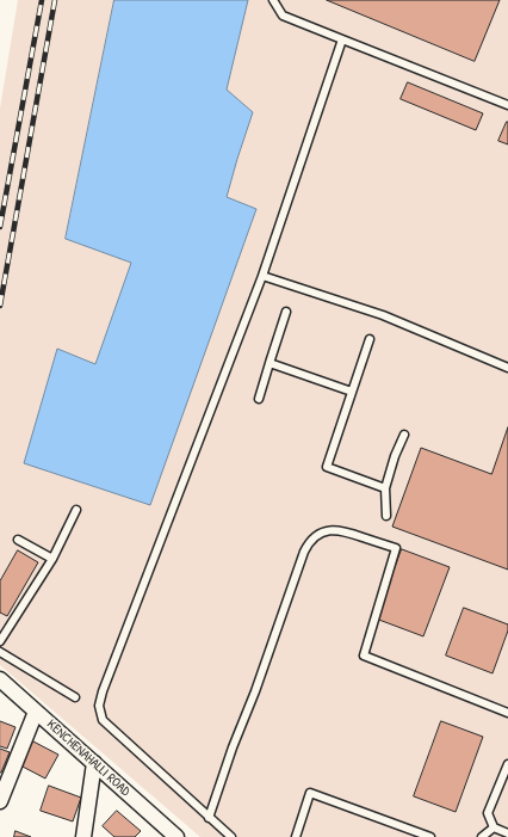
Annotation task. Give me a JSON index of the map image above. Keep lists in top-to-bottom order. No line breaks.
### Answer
{"streets":{"street":["KENCHENAHALLI ROAD"]}}
